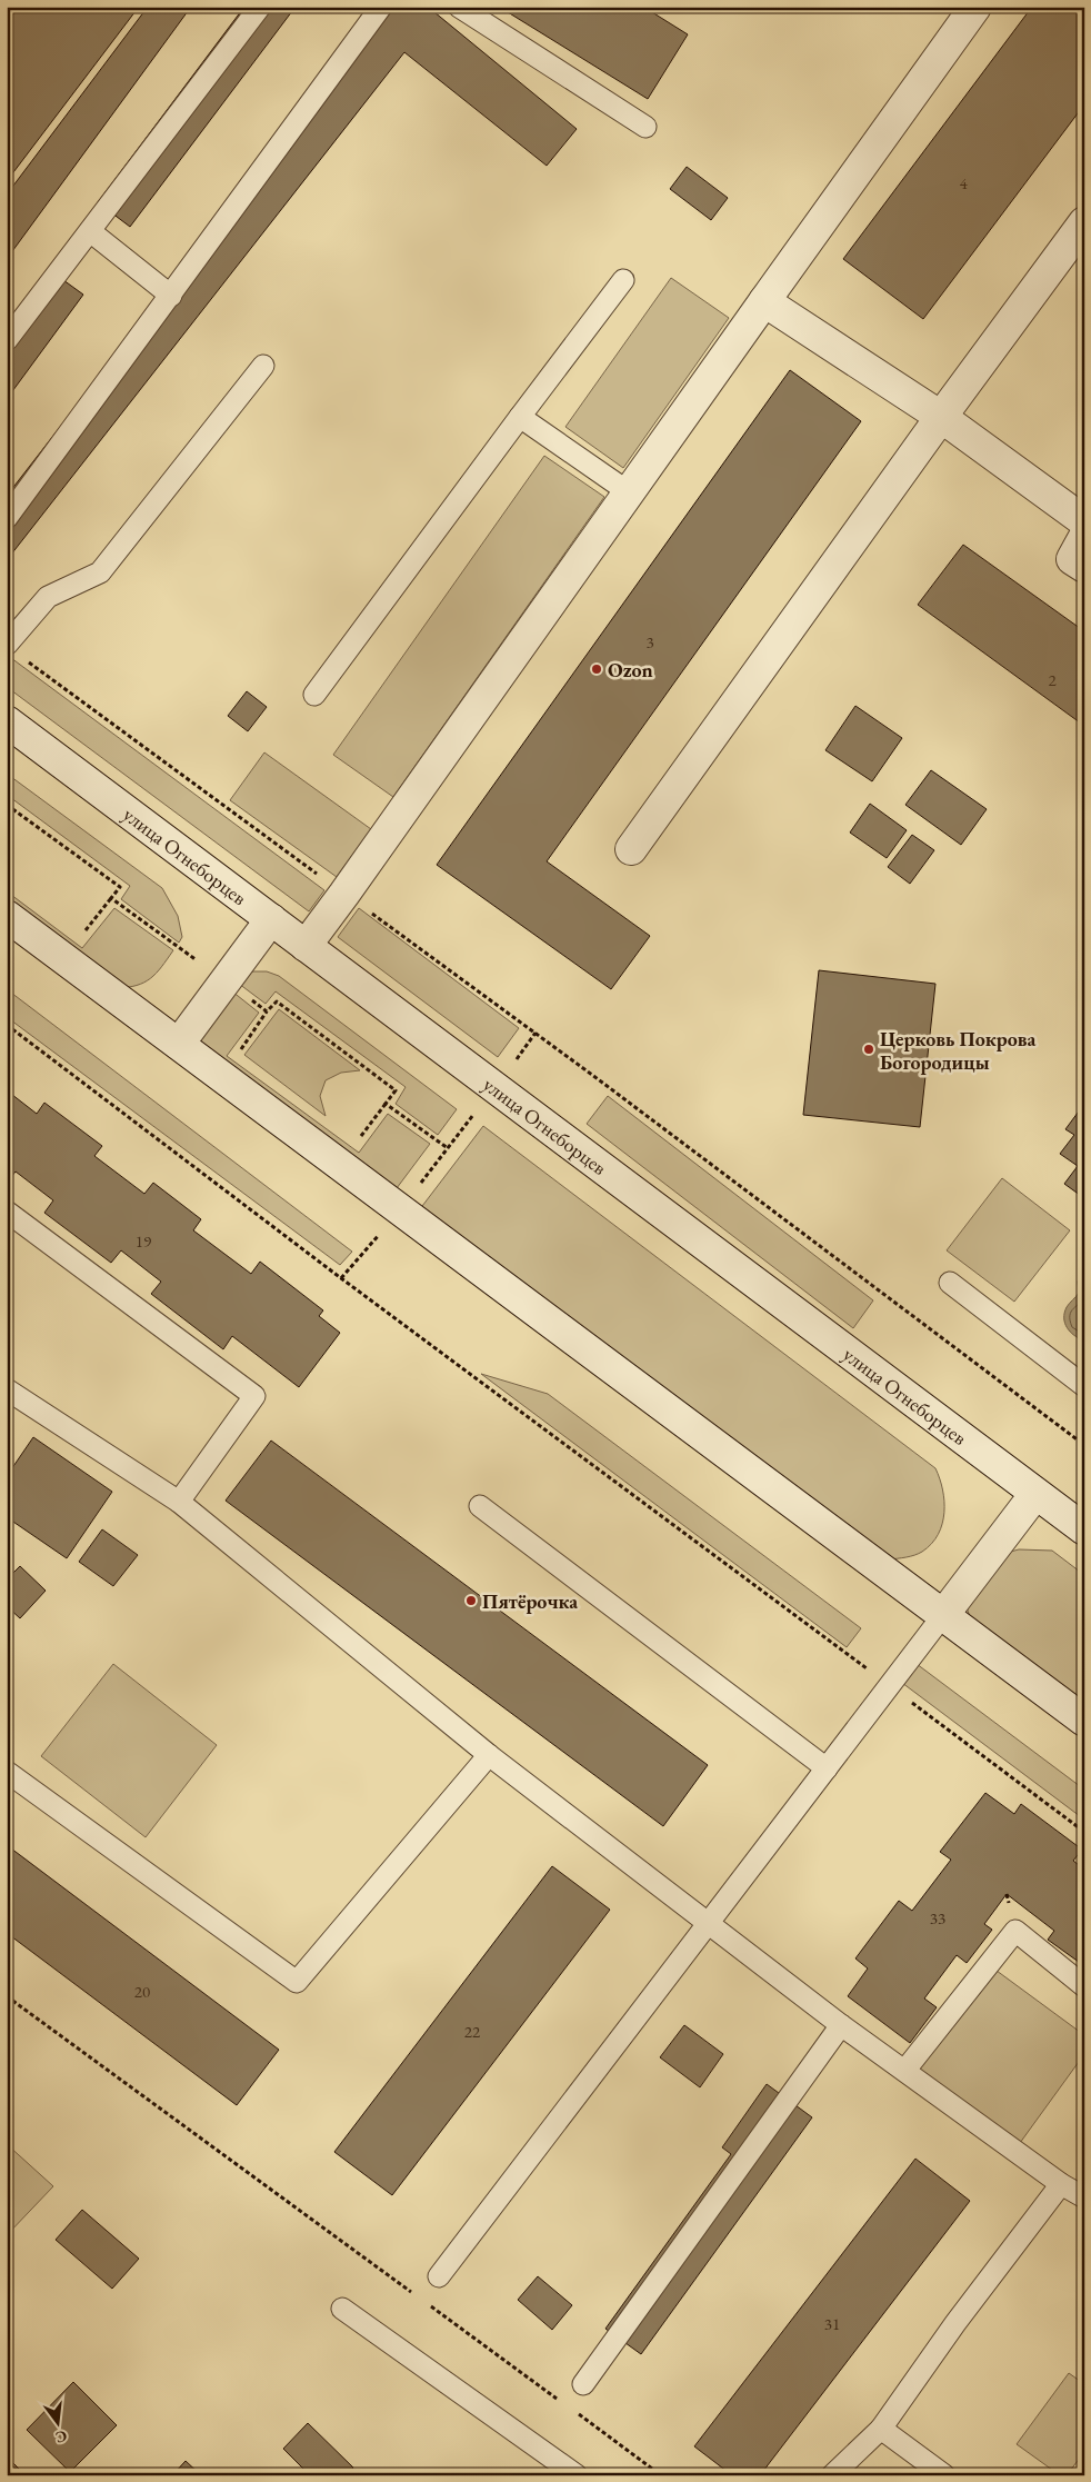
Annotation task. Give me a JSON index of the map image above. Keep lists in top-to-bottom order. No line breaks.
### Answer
{"streets":{"main road":["улица Огнеборцев"]},"places":["Ozon","Церковь Покрова Богородицы","Пятёрочка"],"house_numbers":["4","3","2","19","33","20","22","31"],"north":"bottom"}
